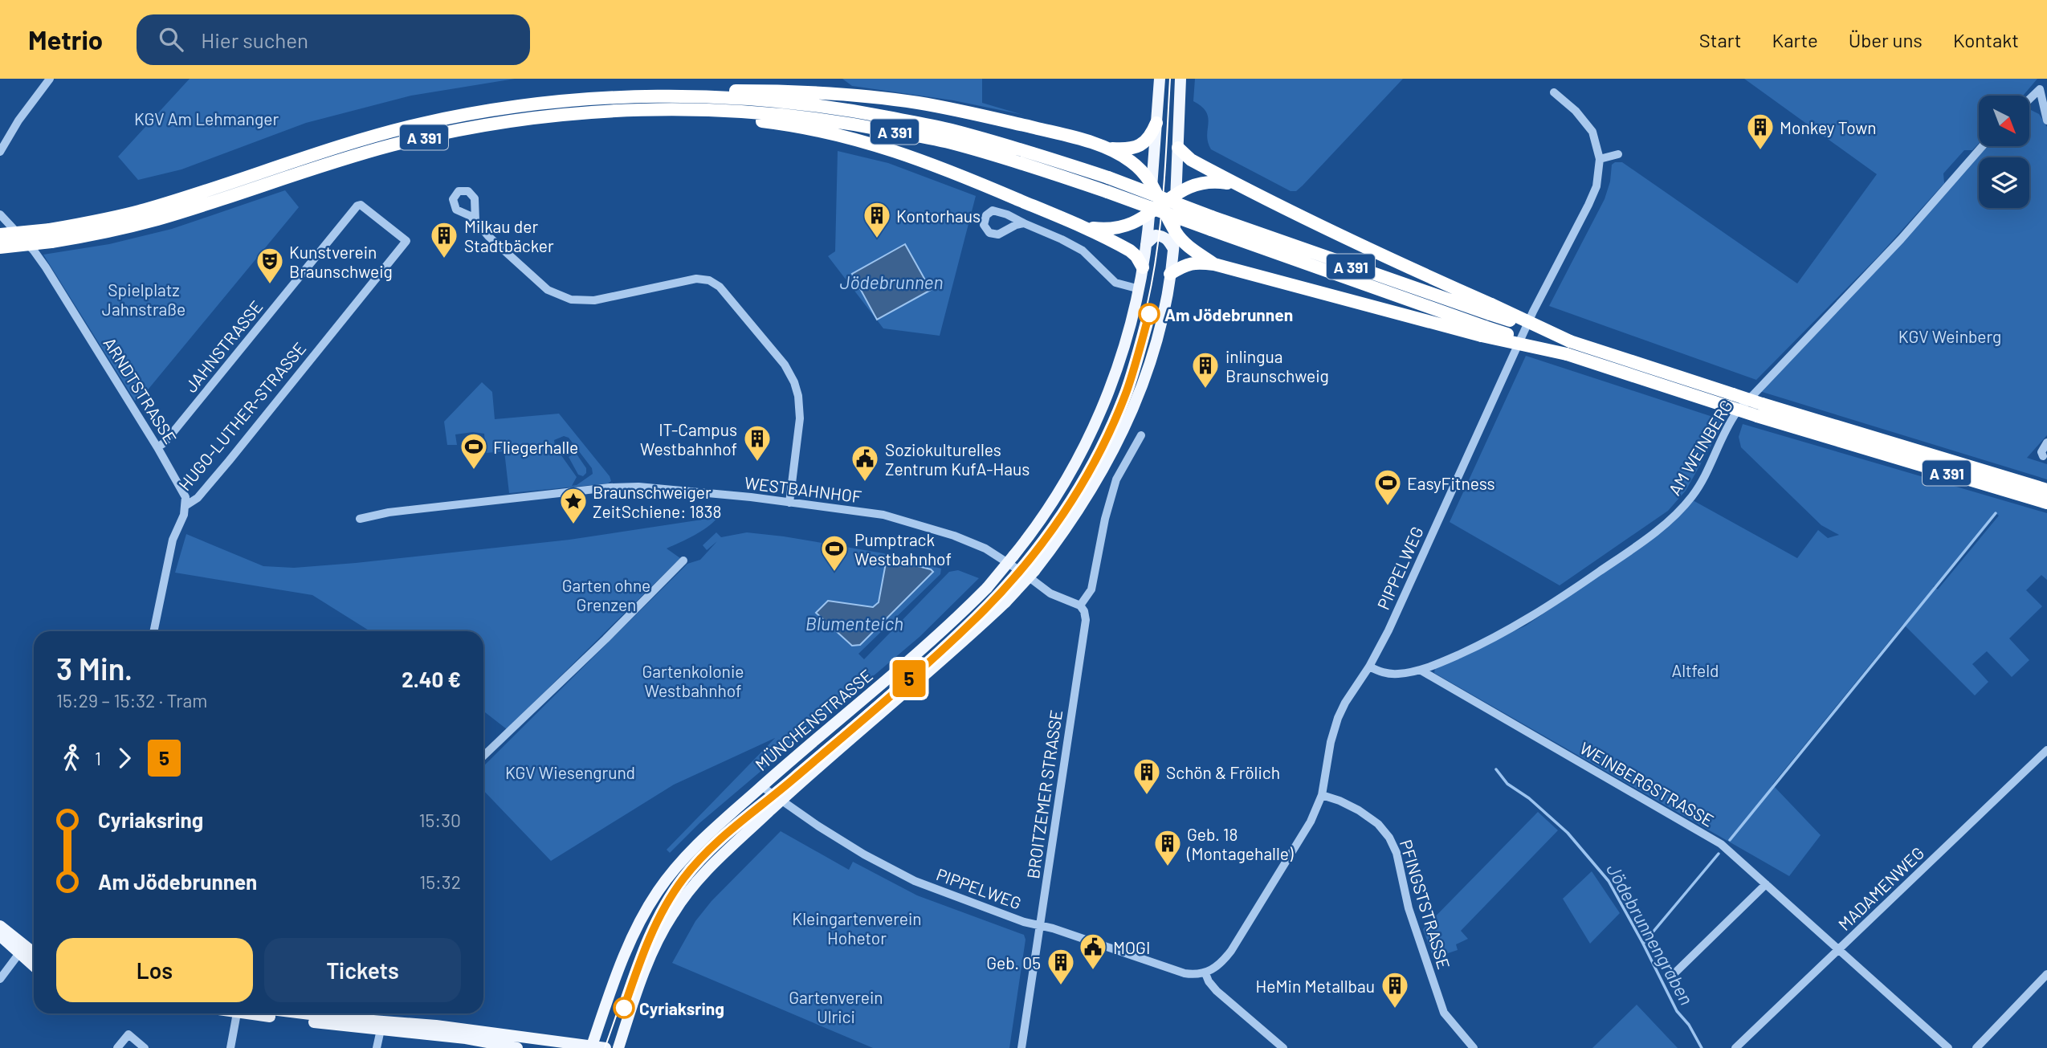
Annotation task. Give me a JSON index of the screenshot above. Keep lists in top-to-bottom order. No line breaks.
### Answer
{"streets":{"highway":["A 391"],"main road":["MÜNCHENSTRASSE"],"street":["JAHNSTRASSE","ARNDTSTRASSE","HUGO-LUTHER-STRASSE","AM WEINBERG","WESTBAHNHOF","PIPPELWEG","WEINBERGSTRASSE","BROITZEMER STRASSE","MADAMENWEG","PFINGSTSTRASSE"]},"crossings":[["JAHNSTRASSE","ARNDTSTRASSE"],["JAHNSTRASSE","HUGO-LUTHER-STRASSE"],["ARNDTSTRASSE","HUGO-LUTHER-STRASSE"],["AM WEINBERG","PIPPELWEG"],["AM WEINBERG","WEINBERGSTRASSE"],["WESTBAHNHOF","BROITZEMER STRASSE"],["PIPPELWEG","MÜNCHENSTRASSE"],["PIPPELWEG","BROITZEMER STRASSE"],["PIPPELWEG","PFINGSTSTRASSE"],["WEINBERGSTRASSE","MADAMENWEG"]],"water":["Jödebrunnen","Blumenteich","Jödebrunnengraben"],"parks":["KGV Am Lehmanger","Spielplatz Jahnstraße","KGV Weinberg","Garten ohne Grenzen","Altfeld","Gartenkolonie Westbahnhof","KGV Wiesengrund","Kleingartenverein Hohetor","Gartenverein Ulrici"],"places":{"building":["Monkey Town","Kontorhaus","Milkau der Stadtbäcker","inlingua Braunschweig","IT-Campus Westbahnhof","Schön & Frölich","Geb. 18 (Montagehalle)","Geb. 05","HeMin Metallbau"],"theatre":["Kunstverein Braunschweig"],"other":["Am Jödebrunnen","Cyriaksring"],"sports":["Fliegerhalle","EasyFitness","Pumptrack Westbahnhof"],"public building":["Soziokulturelles Zentrum KufA-Haus","MOGI"],"place":["Braunschweiger ZeitSchiene: 1838"]},"lines":["tram line 5"],"north":"bottom right","page":{"header":"Metrio","search":"Hier suchen","nav":["Start","Karte","Über uns","Kontakt"],"on_map":"5","heading":["3 Min.","15:29 – 15:32 · Tram","2.40 €"],"legs":["1","5"],"list":[{"name":"Cyriaksring","value":"15:30"},{"name":"Am Jödebrunnen","value":"15:32"}],"buttons":["Los","Tickets"]}}
